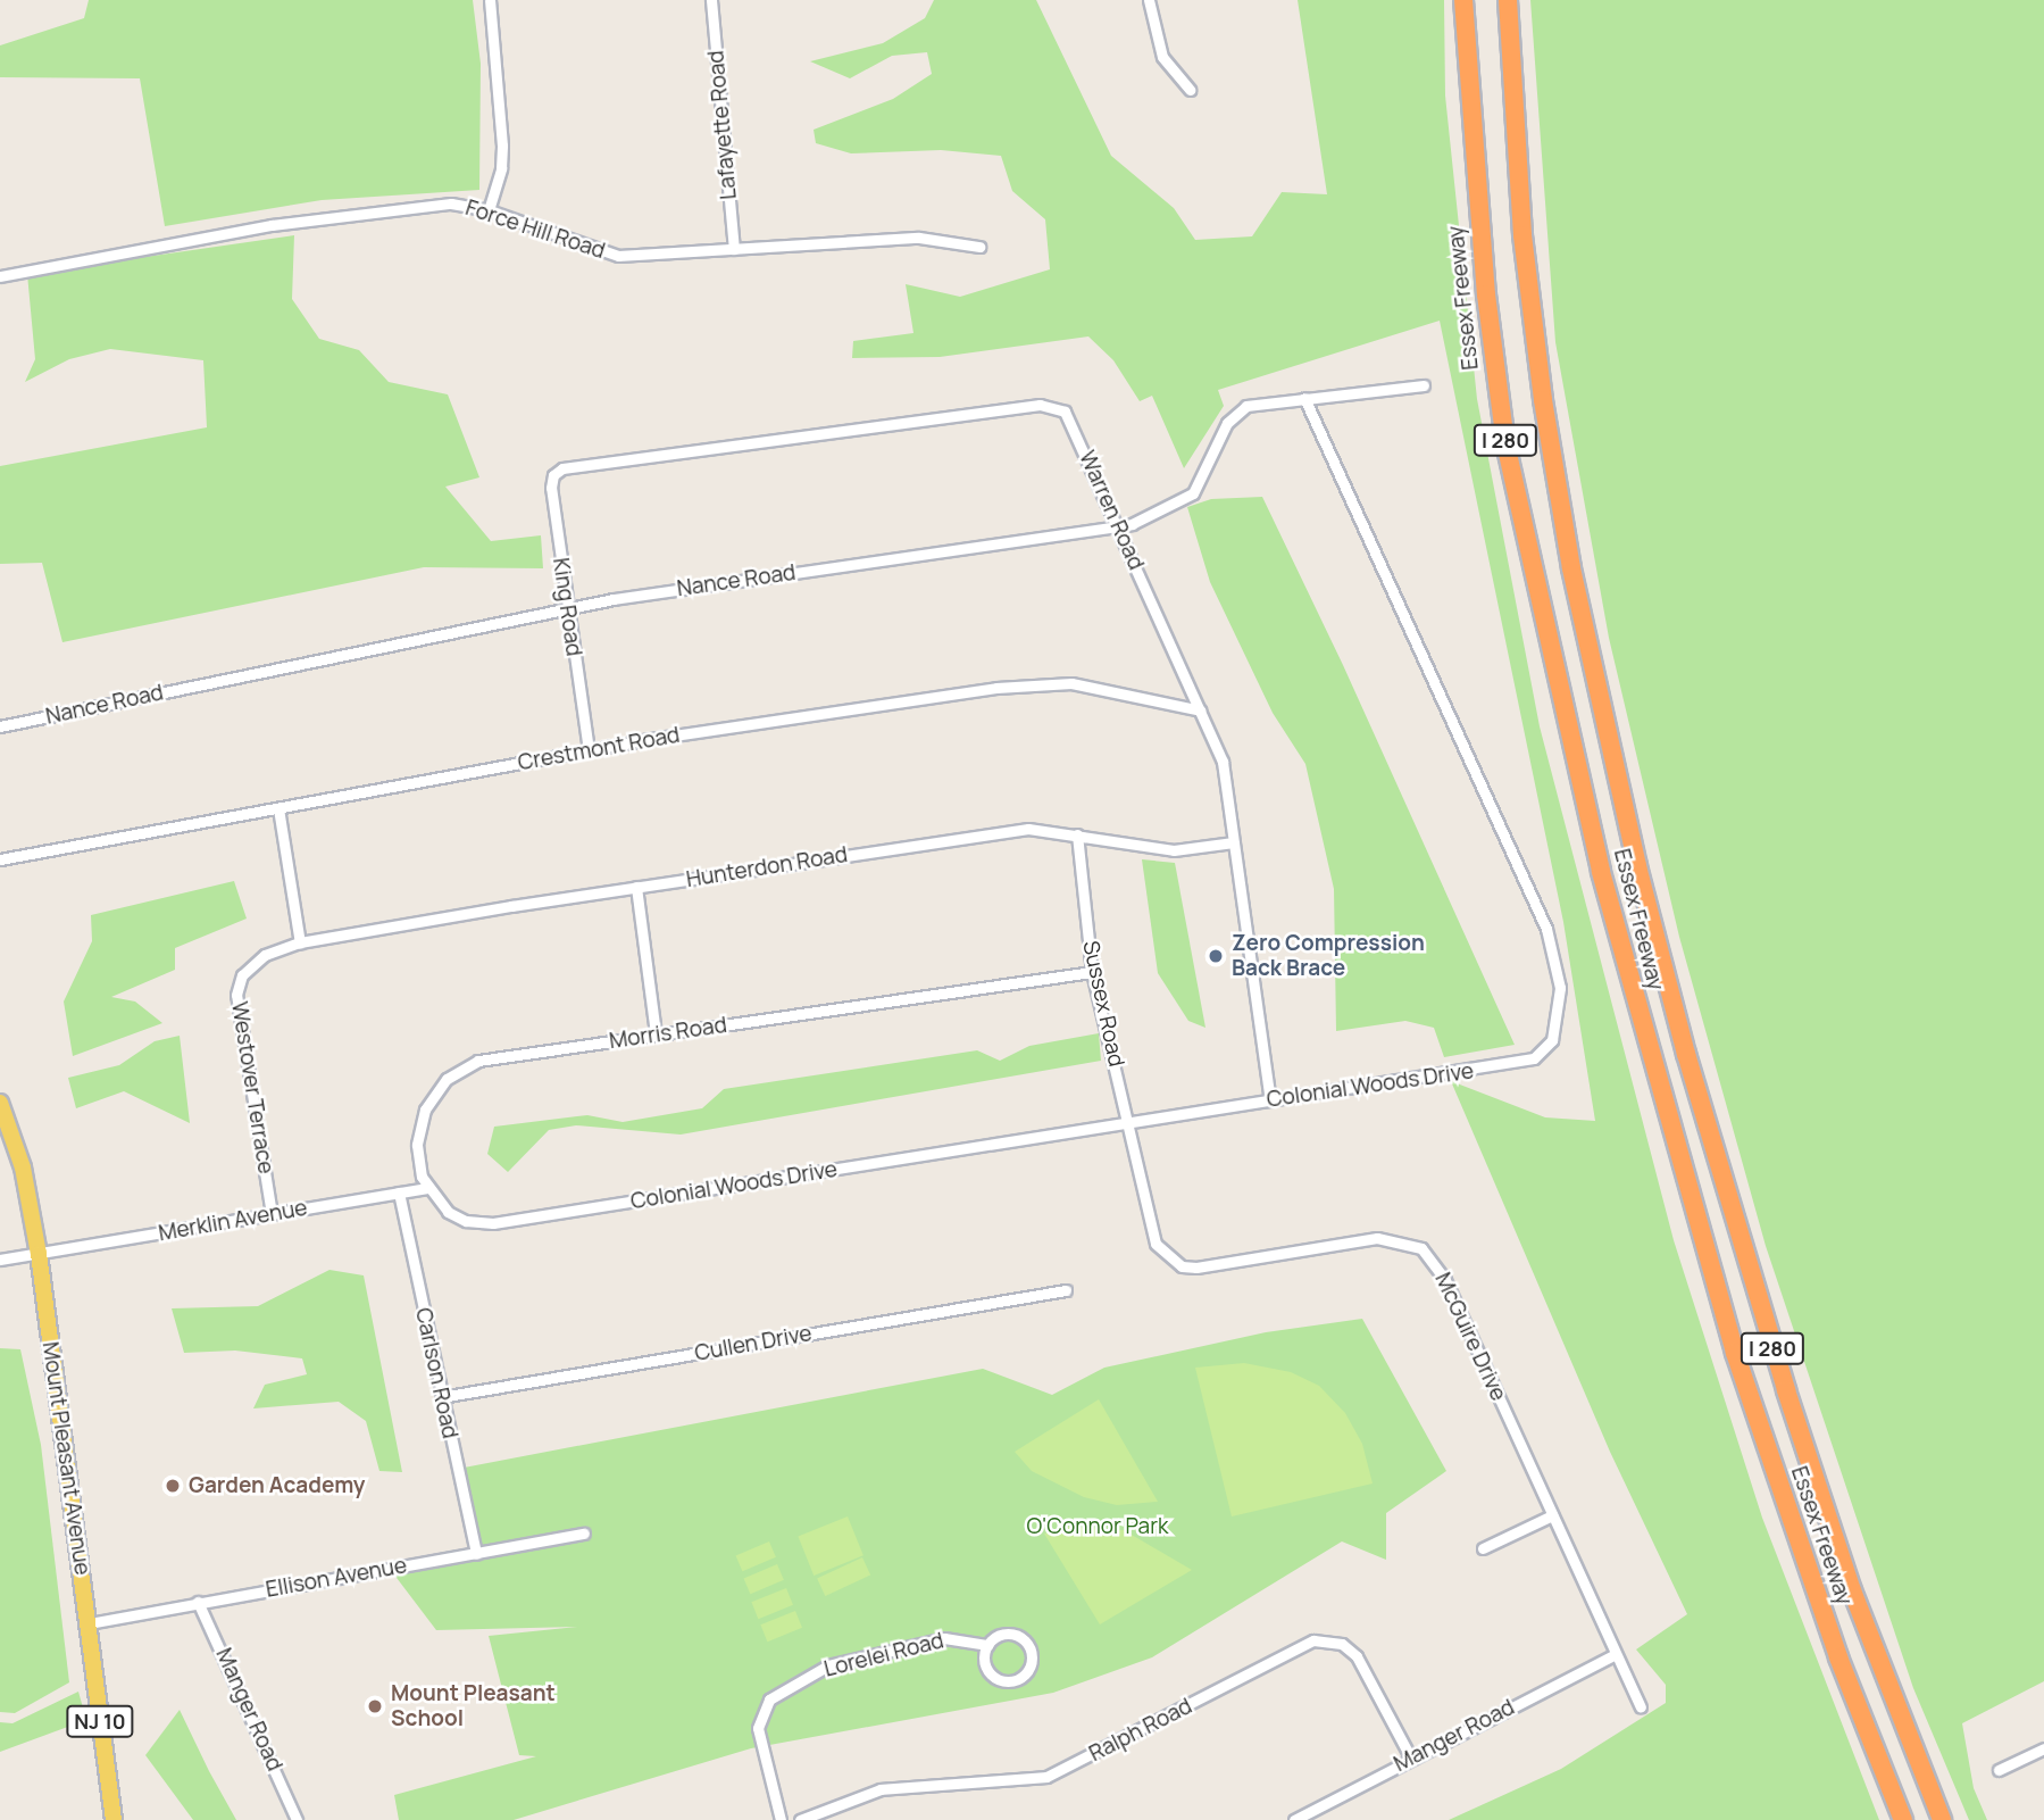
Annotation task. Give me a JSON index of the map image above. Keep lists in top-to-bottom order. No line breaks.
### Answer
{"streets":{"highway":["Essex Freeway","I 280"],"main road":["Mount Pleasant Avenue","NJ 10"],"street":["Lafayette Road","Force Hill Road","Warren Road","Nance Road","King Road","Crestmont Road","Hunterdon Road","Sussex Road","Morris Road","Colonial Woods Drive","Westover Terrace","Merklin Avenue","McGuire Drive","Cullen Drive","Carlson Road","Ellison Avenue","Lorelei Road","Manger Road","Ralph Road"]},"crossings":[["Lafayette Road","Force Hill Road"],["Warren Road","Nance Road"],["Warren Road","King Road"],["Warren Road","Crestmont Road"],["Warren Road","Hunterdon Road"],["Warren Road","Colonial Woods Drive"],["Nance Road","King Road"],["Nance Road","Colonial Woods Drive"],["King Road","Crestmont Road"],["Hunterdon Road","Sussex Road"],["Hunterdon Road","Westover Terrace"],["Sussex Road","Morris Road"],["Sussex Road","Colonial Woods Drive"],["Sussex Road","McGuire Drive"],["Morris Road","Colonial Woods Drive"],["Morris Road","Merklin Avenue"],["Colonial Woods Drive","Merklin Avenue"],["Colonial Woods Drive","McGuire Drive"],["Westover Terrace","Merklin Avenue"],["Merklin Avenue","Carlson Road"],["Merklin Avenue","Mount Pleasant Avenue"],["McGuire Drive","Manger Road"],["Cullen Drive","Carlson Road"],["Carlson Road","Ellison Avenue"],["Mount Pleasant Avenue","Ellison Avenue"],["Ellison Avenue","Manger Road"],["Manger Road","Ralph Road"]],"parks":["O'Connor Park"],"places":["Zero Compression Back Brace","Garden Academy","Mount Pleasant School"]}
